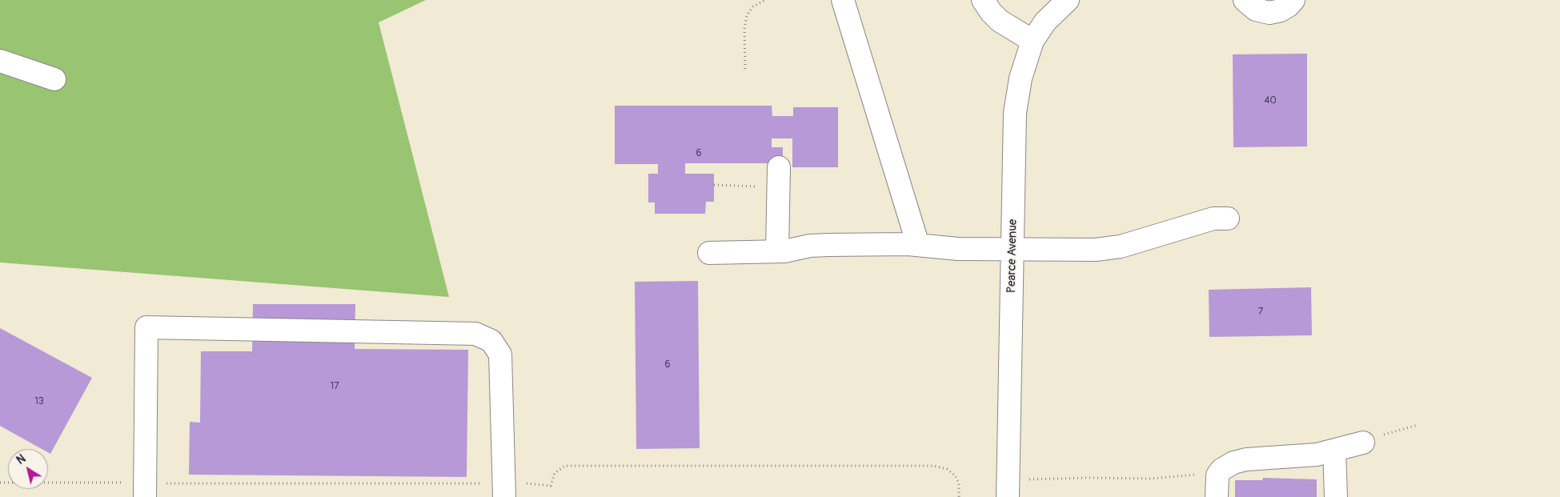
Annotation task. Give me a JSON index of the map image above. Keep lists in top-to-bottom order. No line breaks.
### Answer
{"streets":{"street":["Pearce Avenue"]},"house_numbers":["40","6","7","6","17","13"],"north":"top left"}
